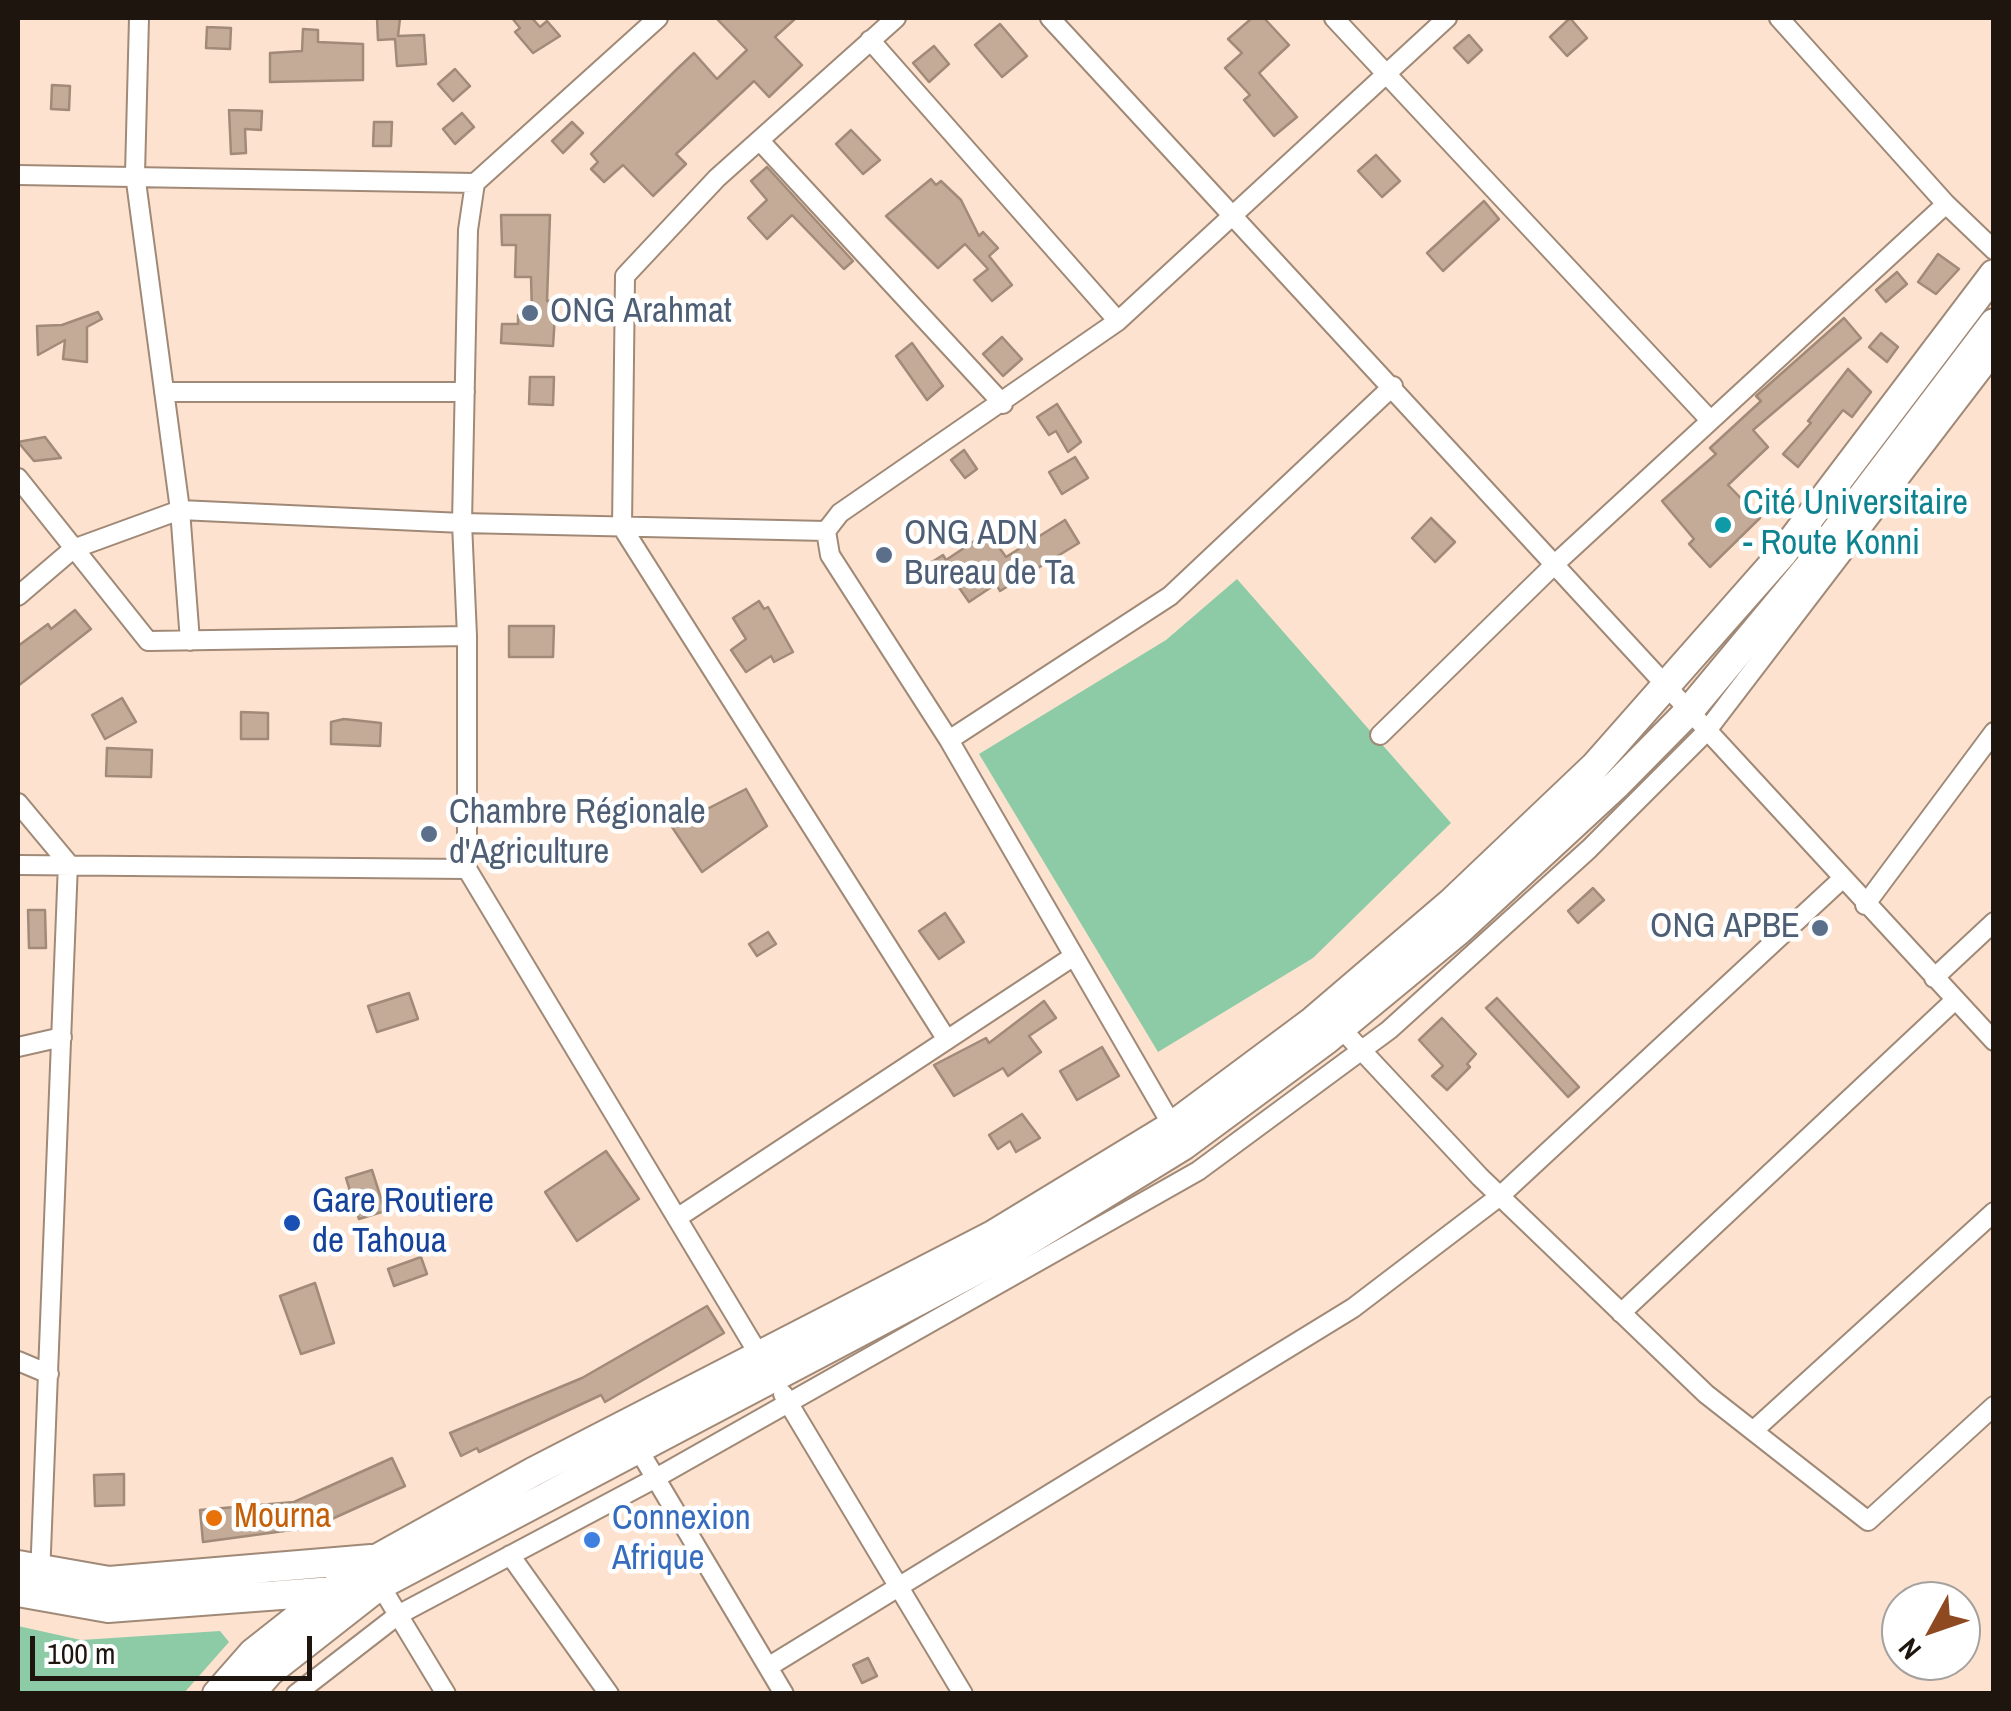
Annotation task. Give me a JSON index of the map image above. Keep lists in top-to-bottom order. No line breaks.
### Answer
{"places":["ONG Arahmat","Cité Universitaire - Route Konni","ONG ADN Bureau de Ta","Chambre Régionale d'Agriculture","ONG APBE","Gare Routiere de Tahoua","Mourna","Connexion Afrique"],"scale_bar":"100 m","north":"bottom left"}
